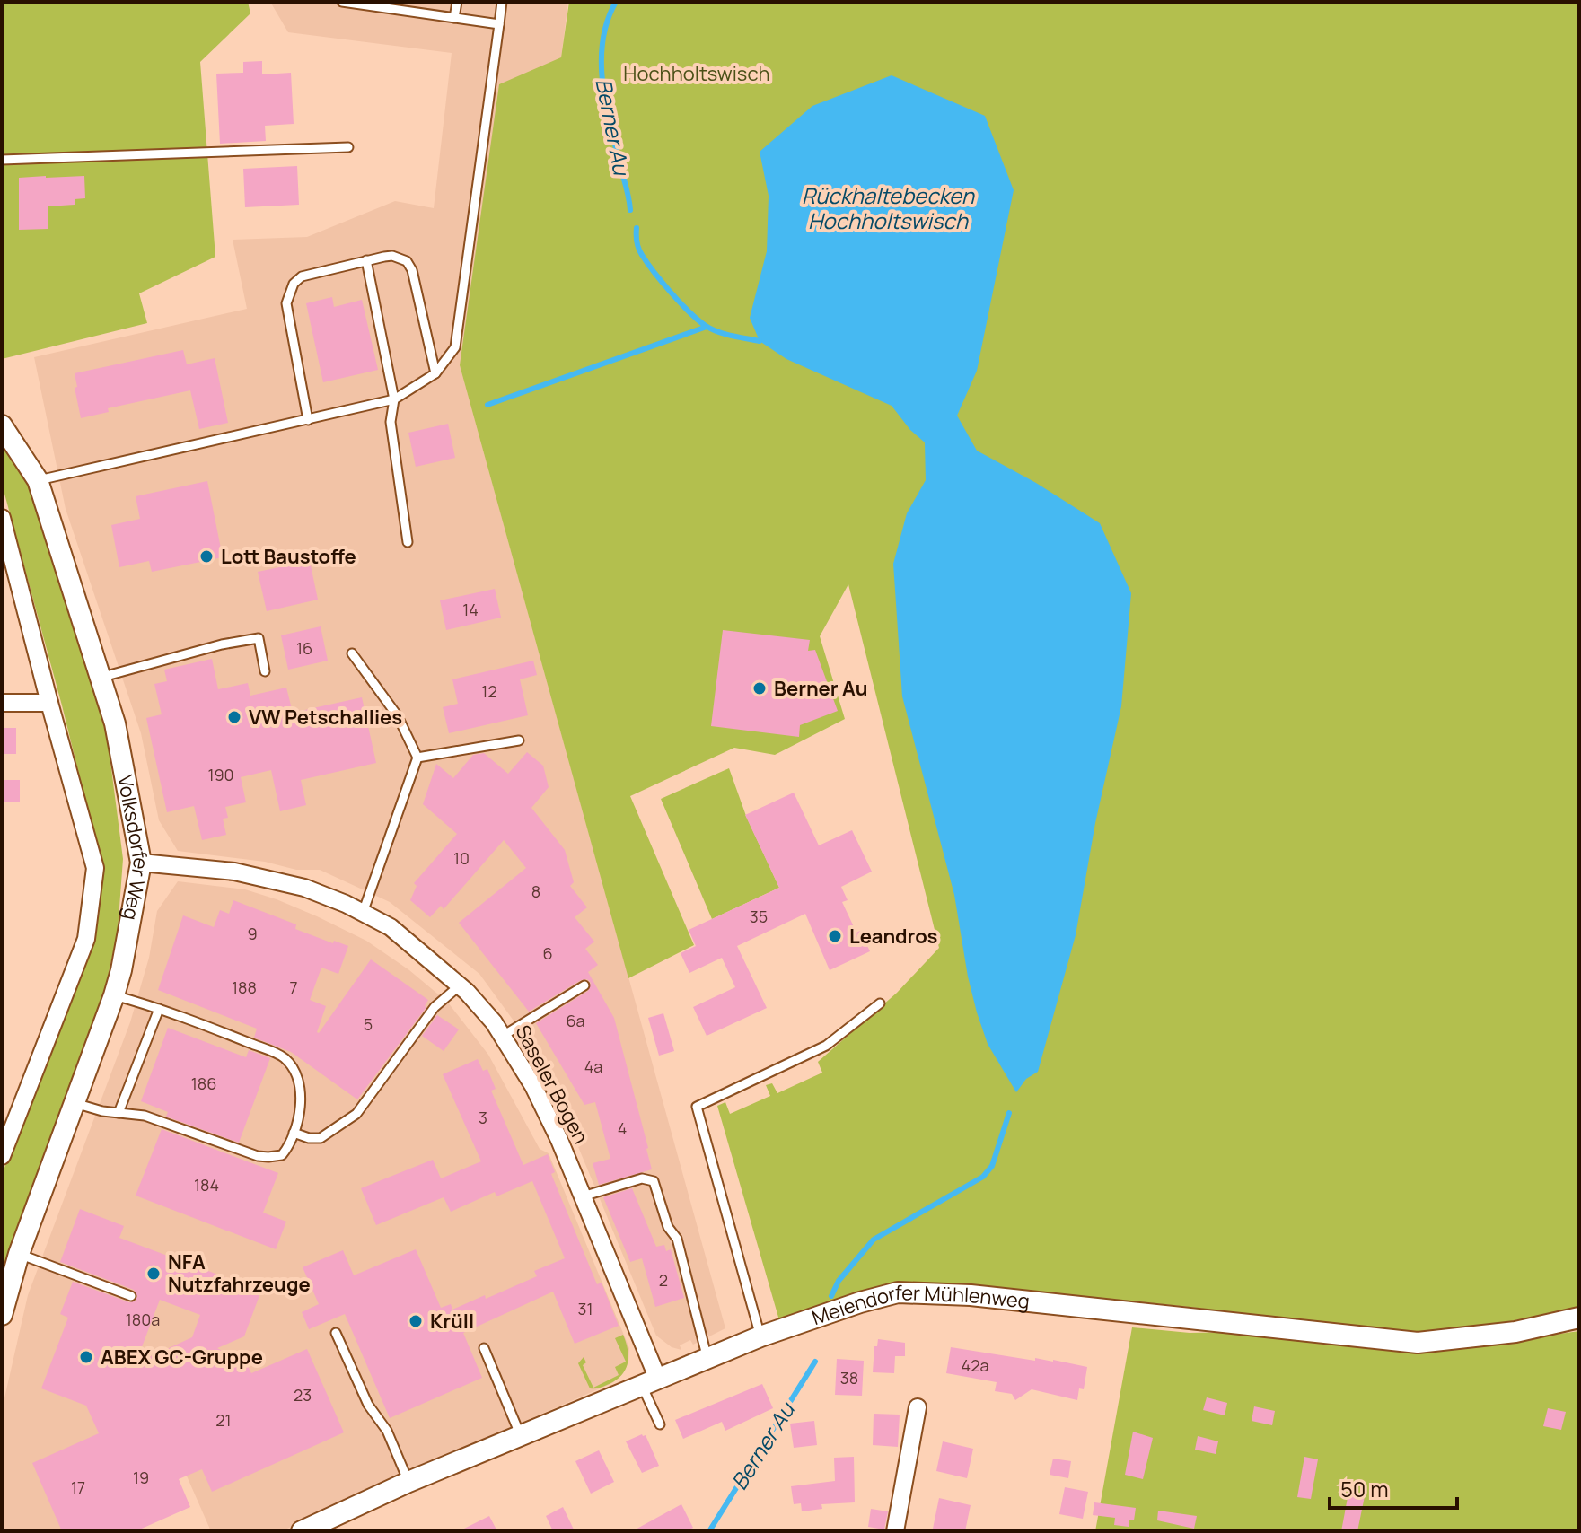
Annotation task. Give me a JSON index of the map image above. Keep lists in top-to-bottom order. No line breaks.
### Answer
{"streets":{"street":["Volksdorfer Weg","Saseler Bogen","Meiendorfer Mühlenweg"]},"crossings":[["Volksdorfer Weg","Saseler Bogen"],["Saseler Bogen","Meiendorfer Mühlenweg"]],"water":["Berner Au","Rückhaltebecken Hochholtswisch"],"parks":["Hochholtswisch"],"places":["Lott Baustoffe","Berner Au","VW Petschallies","Leandros","NFA Nutzfahrzeuge","Krüll","ABEX GC-Gruppe"],"house_numbers":["14","16","12","190","10","8","35","9","6","188","7","6a","5","4a","186","3","4","184","2","31","180a","42a","38","23","21","19","17"],"scale_bar":"50 m"}
